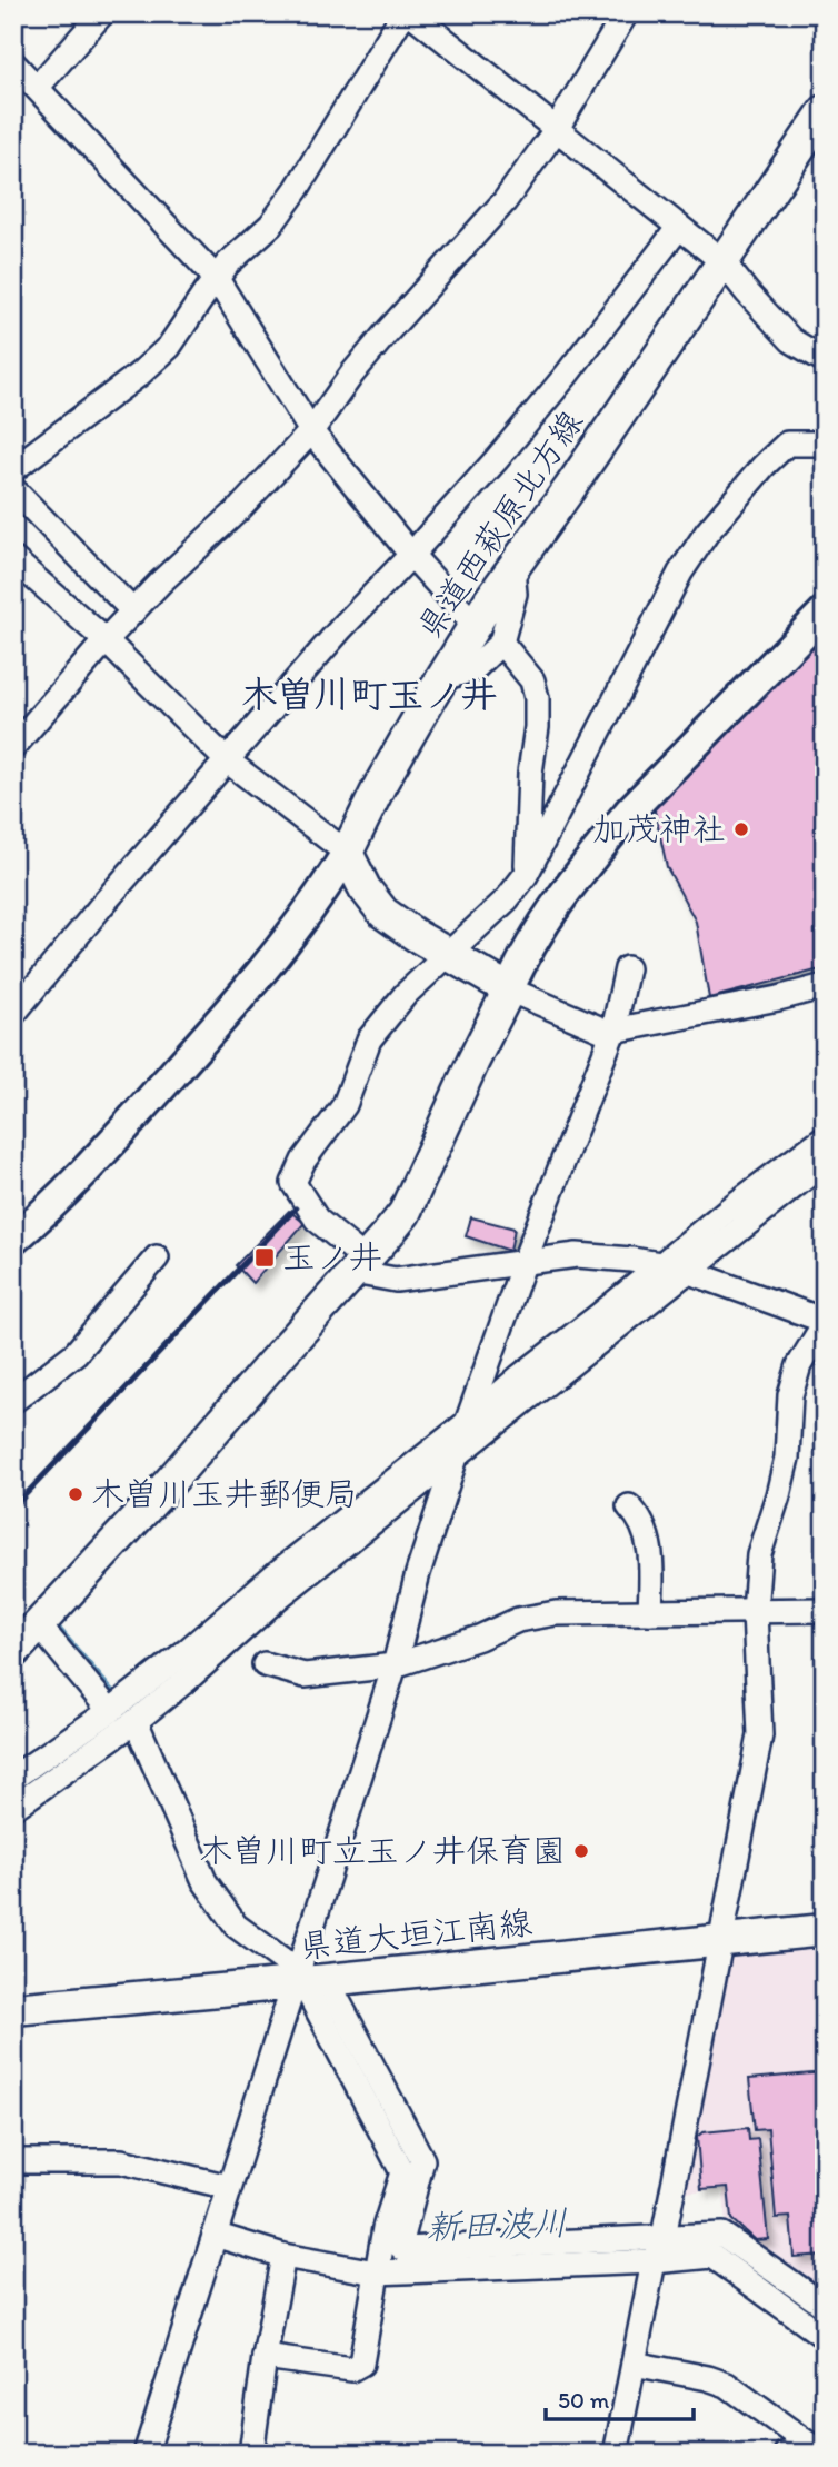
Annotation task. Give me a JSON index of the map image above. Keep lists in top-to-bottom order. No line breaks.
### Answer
{"streets":{"main road":["県道西萩原北方線","県道大垣江南線"]},"districts":["木曽川町玉ノ井"],"water":["新田波川"],"places":{"other":["加茂神社","木曽川玉井郵便局","木曽川町立玉ノ井保育園"],"transit":["玉ノ井"]},"scale_bar":"50 m"}
